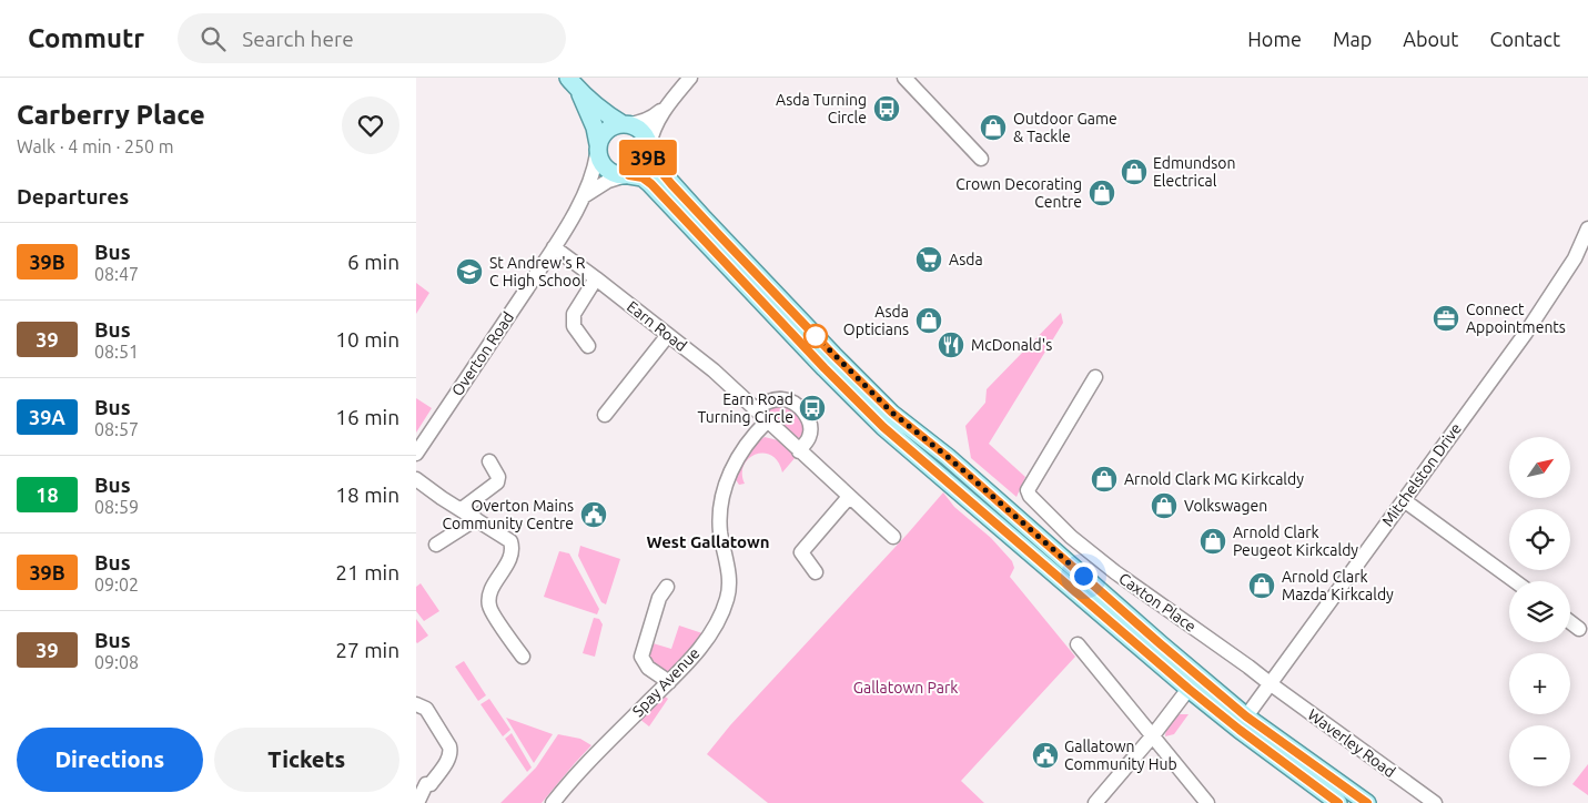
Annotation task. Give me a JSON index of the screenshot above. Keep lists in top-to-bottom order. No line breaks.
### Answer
{"streets":{"street":["Earn Road","Overton Road","Mitchelston Drive","Caxton Place","Spay Avenue","Waverley Road"]},"crossings":[["Earn Road","Overton Road"],["Earn Road","Spay Avenue"],["Mitchelston Drive","Caxton Place"],["Mitchelston Drive","Waverley Road"],["Caxton Place","Waverley Road"]],"districts":["West Gallatown"],"parks":["Gallatown Park"],"places":{"bus stop":["Asda Turning Circle","Earn Road Turning Circle"],"shop":["Outdoor Game & Tackle","Edmundson Electrical","Crown Decorating Centre","Asda Opticians","Arnold Clark MG Kirkcaldy","Volkswagen","Arnold Clark Peugeot Kirkcaldy","Arnold Clark Mazda Kirkcaldy"],"supermarket":["Asda"],"school or university":["St Andrew's R C High School"],"office":["Connect Appointments"],"restaurant":["McDonald's"],"public building":["Overton Mains Community Centre","Gallatown Community Hub"]},"lines":["bus line 39B"],"north":"top right","page":{"header":"Commutr","search":"Search here","nav":["Home","Map","About","Contact"],"heading":[["Carberry Place","Walk · 4 min · 250 m"],"Departures"],"on_map":"39B","list":[{"mark":"39B","name":"Bus","note":"08:47","value":"6 min"},{"mark":"39","name":"Bus","note":"08:51","value":"10 min"},{"mark":"39A","name":"Bus","note":"08:57","value":"16 min"},{"mark":"18","name":"Bus","note":"08:59","value":"18 min"},{"mark":"39B","name":"Bus","note":"09:02","value":"21 min"},{"mark":"39","name":"Bus","note":"09:08","value":"27 min"}],"map_buttons":["+","−"],"buttons":["Directions","Tickets"]}}
